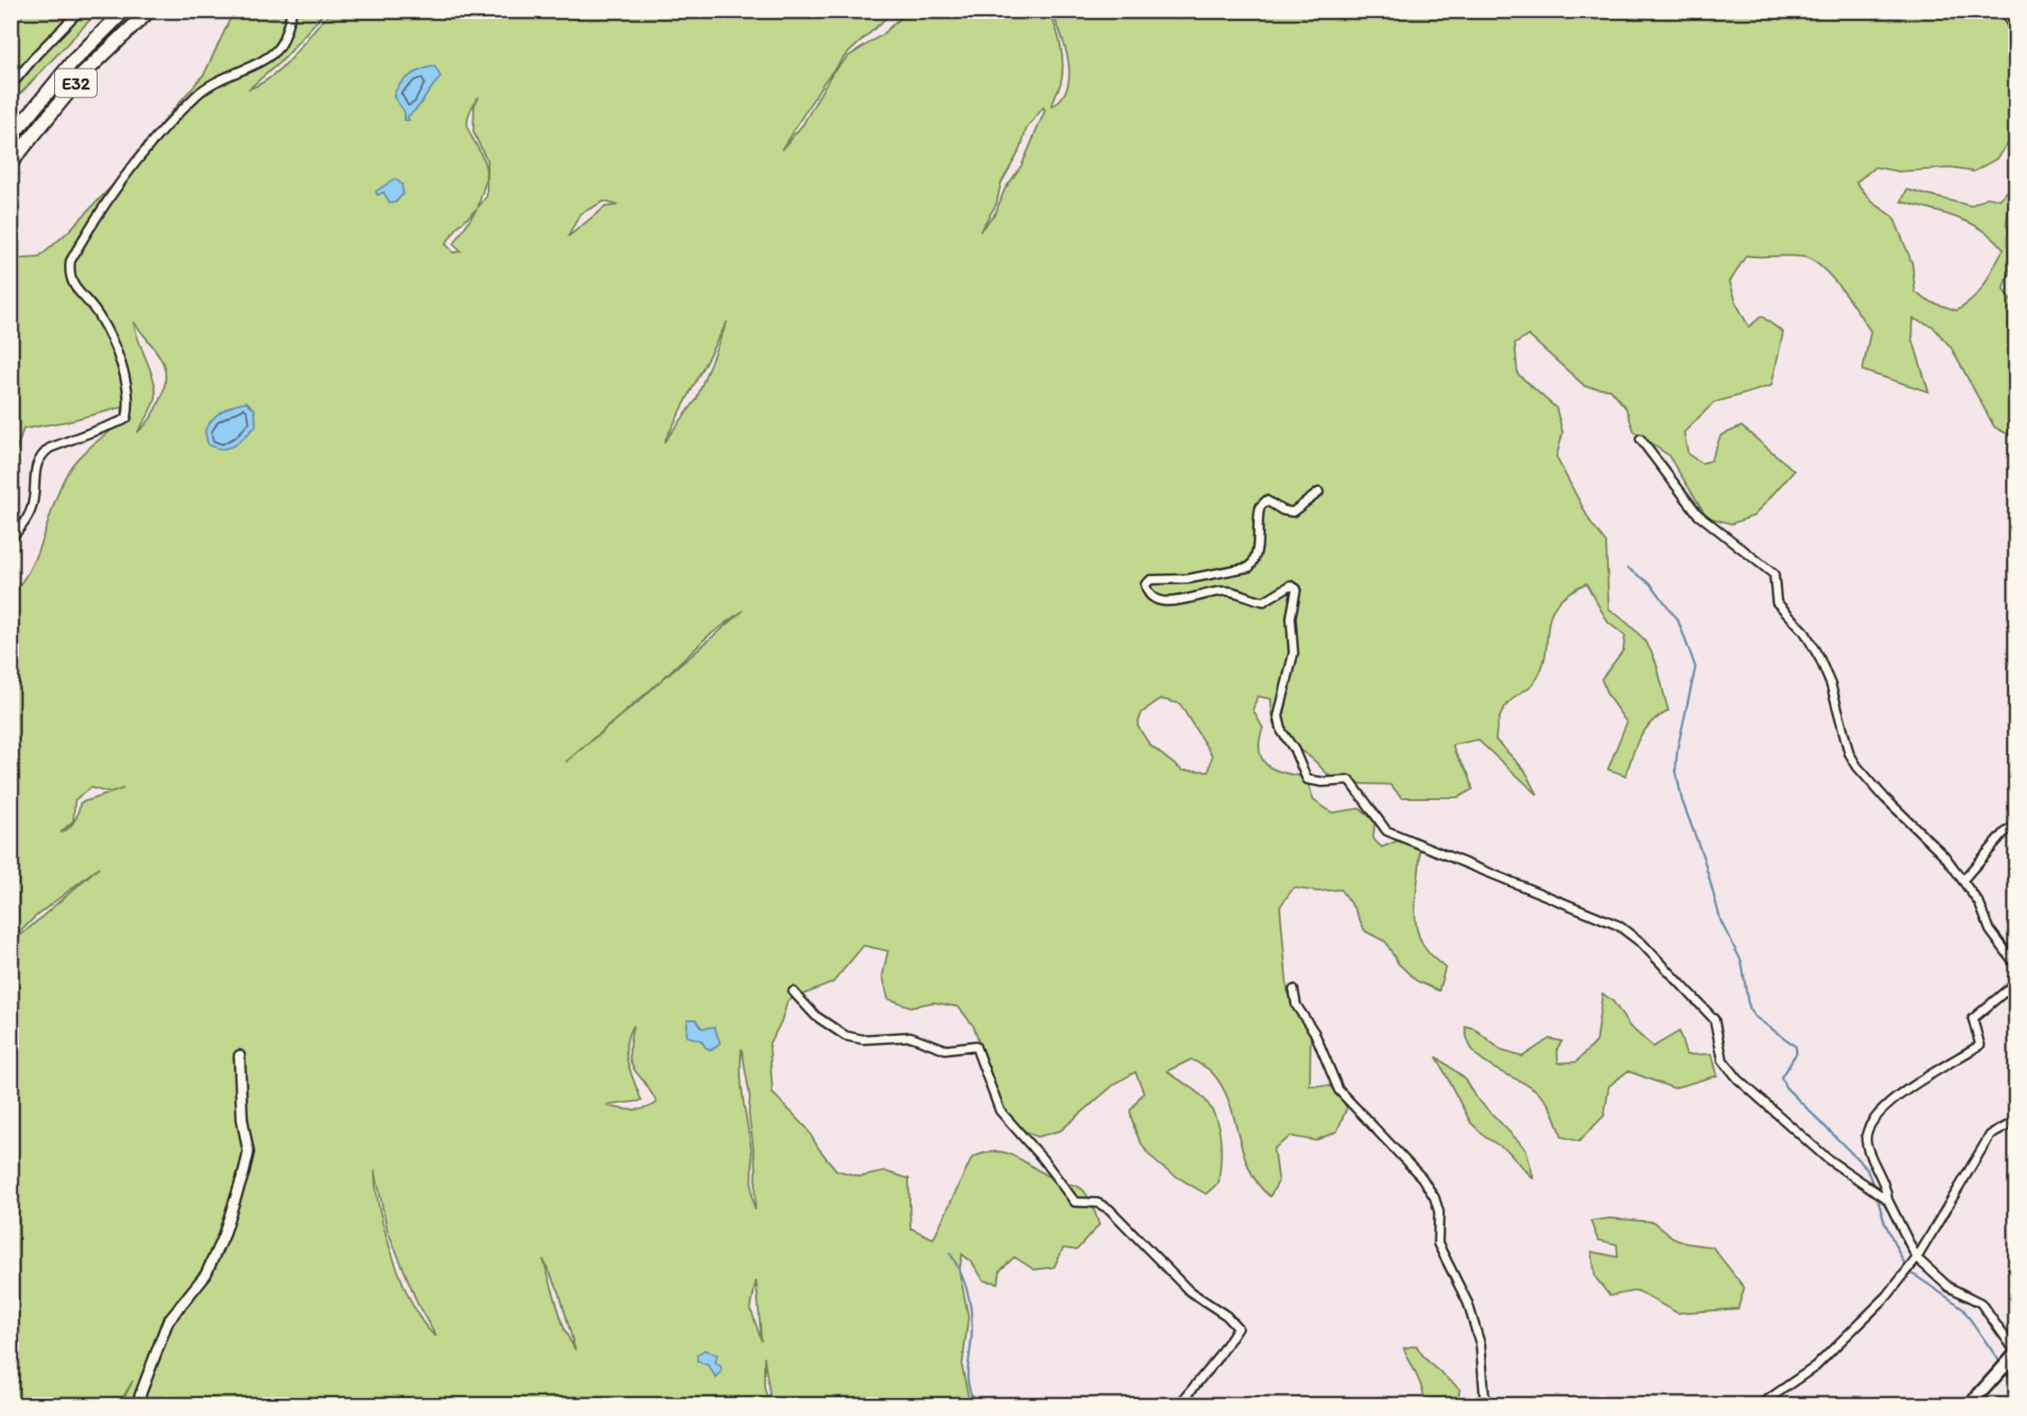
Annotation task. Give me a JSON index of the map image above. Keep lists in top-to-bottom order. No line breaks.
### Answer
{"streets":{"highway":["E32"]}}
